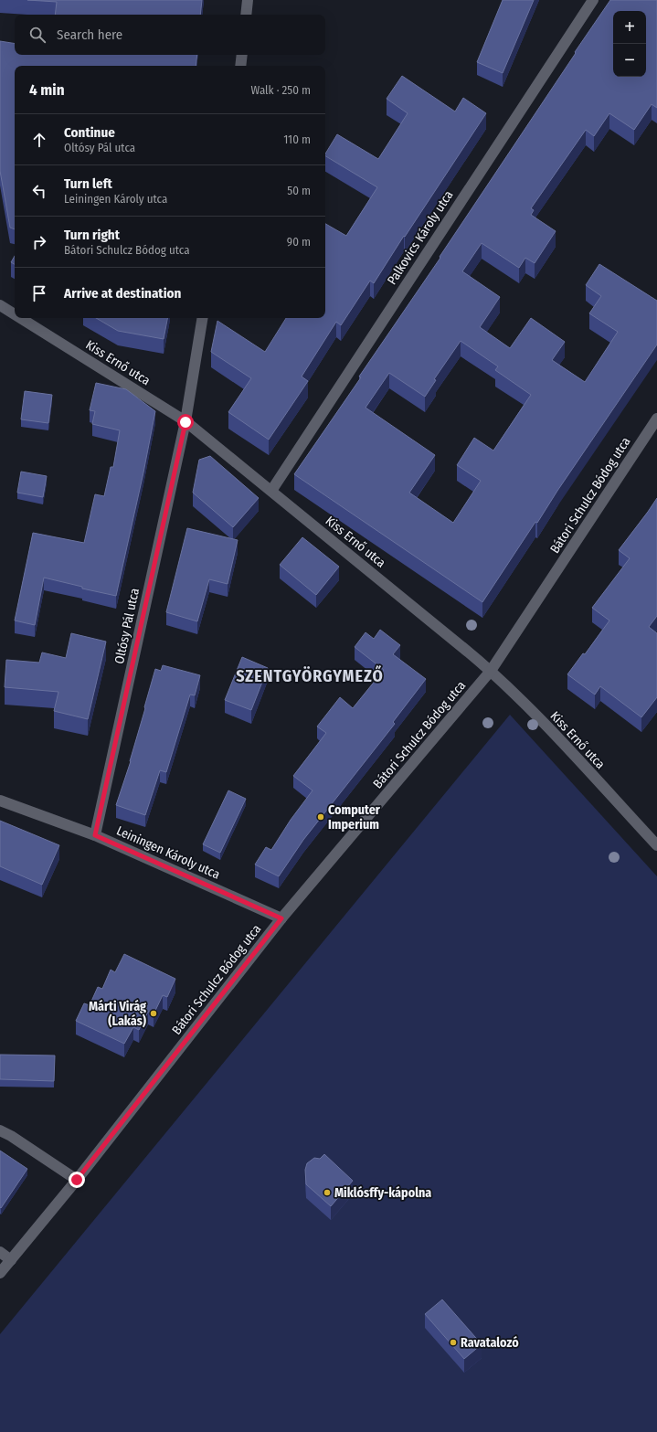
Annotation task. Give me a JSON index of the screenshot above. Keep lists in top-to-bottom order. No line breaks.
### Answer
{"streets":{"street":["Palkovics Károly utca","Kiss Ernő utca","Bátori Schulcz Bódog utca","Oltósy Pál utca","Leiningen Károly utca"]},"crossings":[["Palkovics Károly utca","Kiss Ernő utca"],["Kiss Ernő utca","Bátori Schulcz Bódog utca"],["Kiss Ernő utca","Oltósy Pál utca"],["Bátori Schulcz Bódog utca","Leiningen Károly utca"],["Oltósy Pál utca","Leiningen Károly utca"]],"districts":["SZENTGYÖRGYMEZŐ"],"places":["Computer Imperium","Márti Virág (Lakás)","Miklósffy-kápolna","Ravatalozó"],"page":{"map_buttons":["+","−"],"search":"Search here","heading":["4 min","Walk · 250 m"],"list":[["Continue","Oltósy Pál utca","110 m"],["Turn left","Leiningen Károly utca","50 m"],["Turn right","Bátori Schulcz Bódog utca","90 m"],"Arrive at destination"]}}
